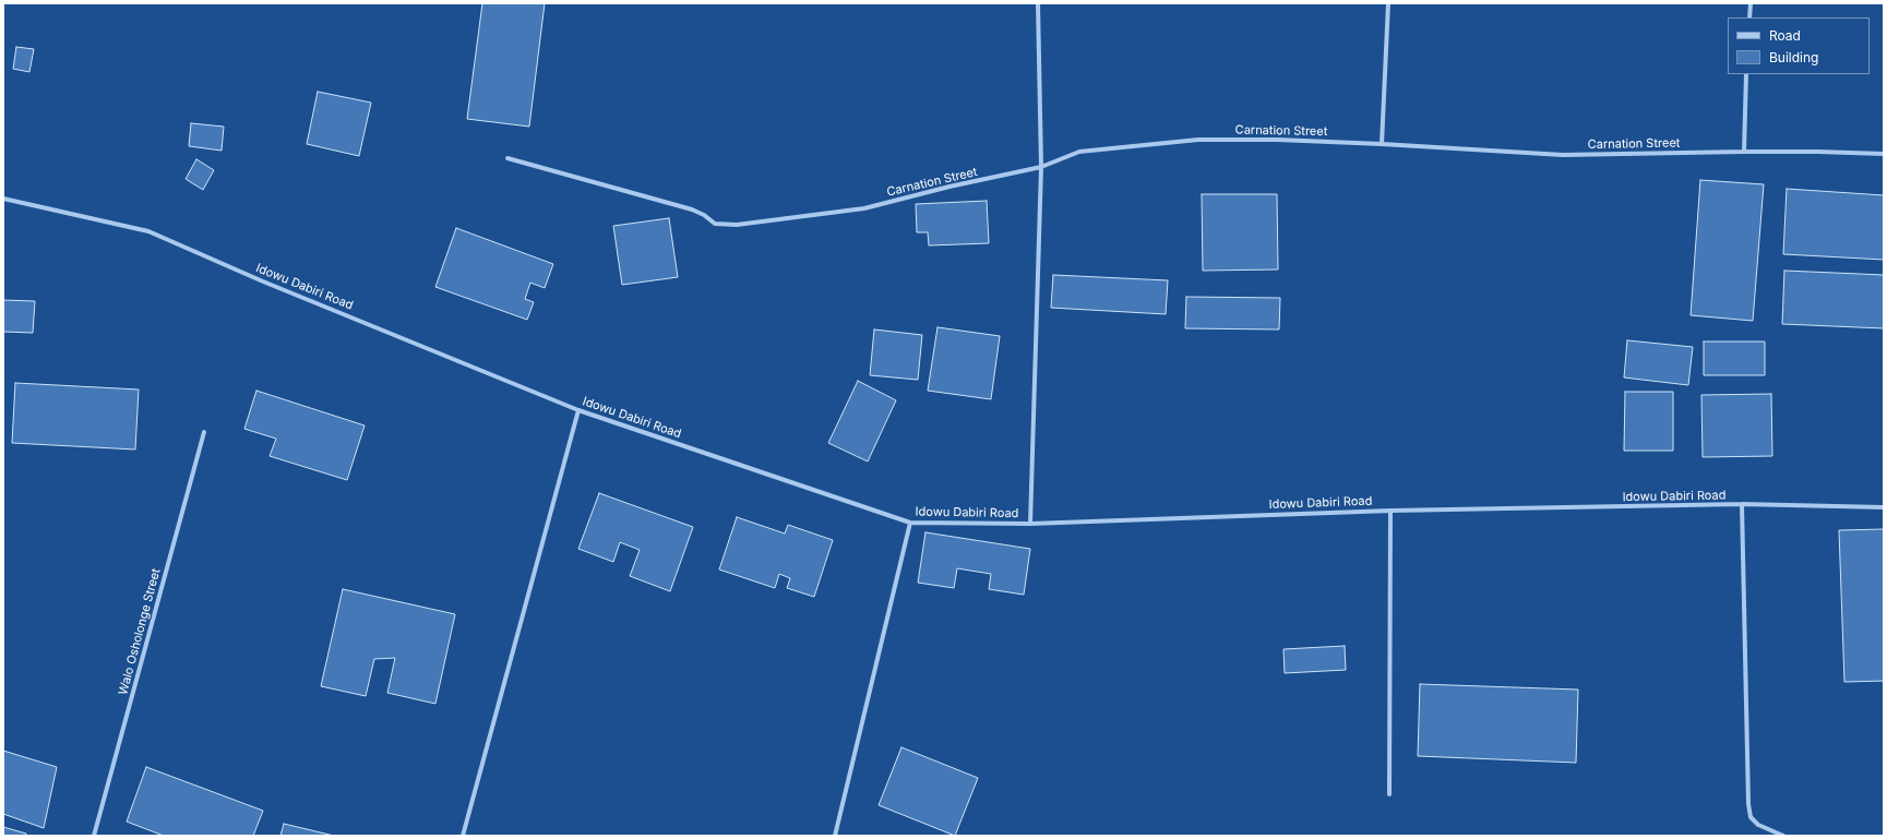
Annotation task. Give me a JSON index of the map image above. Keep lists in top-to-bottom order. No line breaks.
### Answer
{"streets":{"street":["Carnation Street","Idowu Dabiri Road","Walo Osholonge Street"]},"legend":["Road","Building"]}
